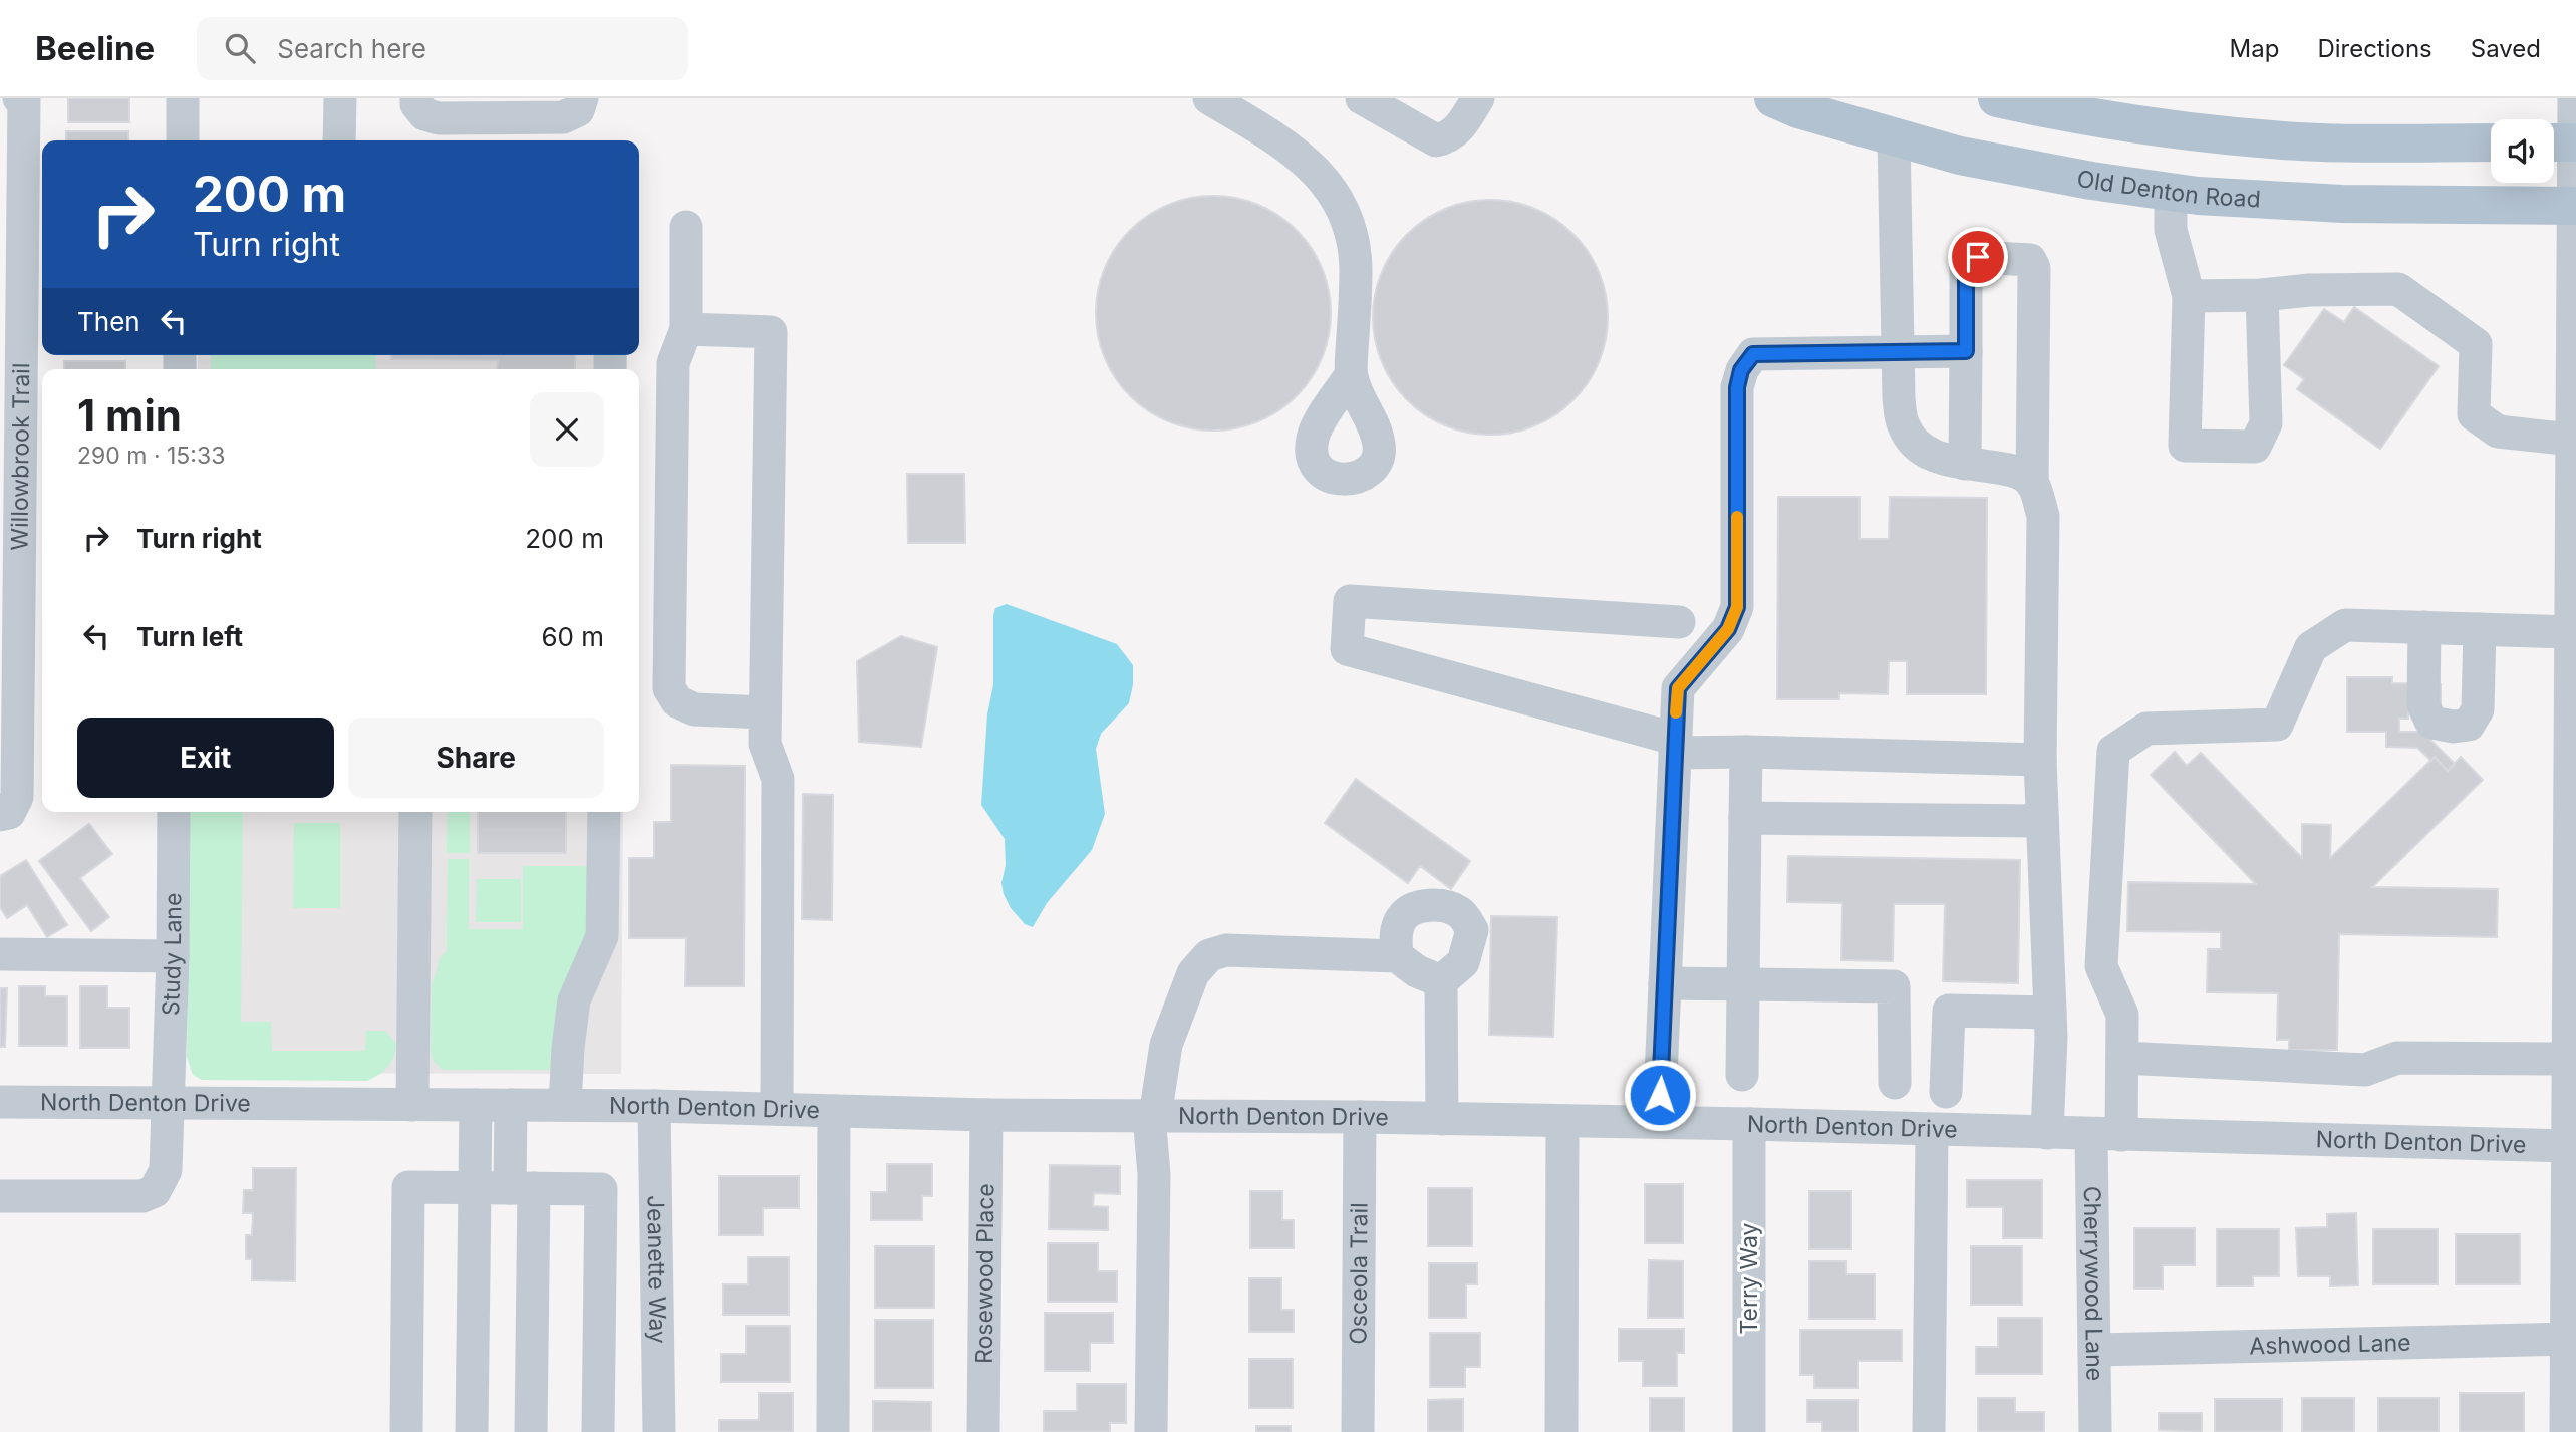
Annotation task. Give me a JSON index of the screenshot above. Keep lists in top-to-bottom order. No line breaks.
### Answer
{"streets":{"main road":["Old Denton Road"],"street":["Willowbrook Trail","Study Lane","North Denton Drive","Jeanette Way","Rosewood Place","Osceola Trail","Terry Way","Cherrywood Lane","Ashwood Lane"]},"crossings":[["Study Lane","North Denton Drive"],["North Denton Drive","Jeanette Way"],["North Denton Drive","Rosewood Place"],["North Denton Drive","Osceola Trail"],["North Denton Drive","Terry Way"],["North Denton Drive","Cherrywood Lane"],["Cherrywood Lane","Ashwood Lane"]],"page":{"header":"Beeline","search":"Search here","nav":["Map","Directions","Saved"],"turn":["200 m","Turn right"],"then":"Then","heading":["1 min","290 m · 15:33"],"list":[{"name":"Turn right","value":"200 m"},{"name":"Turn left","value":"60 m"}],"buttons":["Exit","Share"]}}
